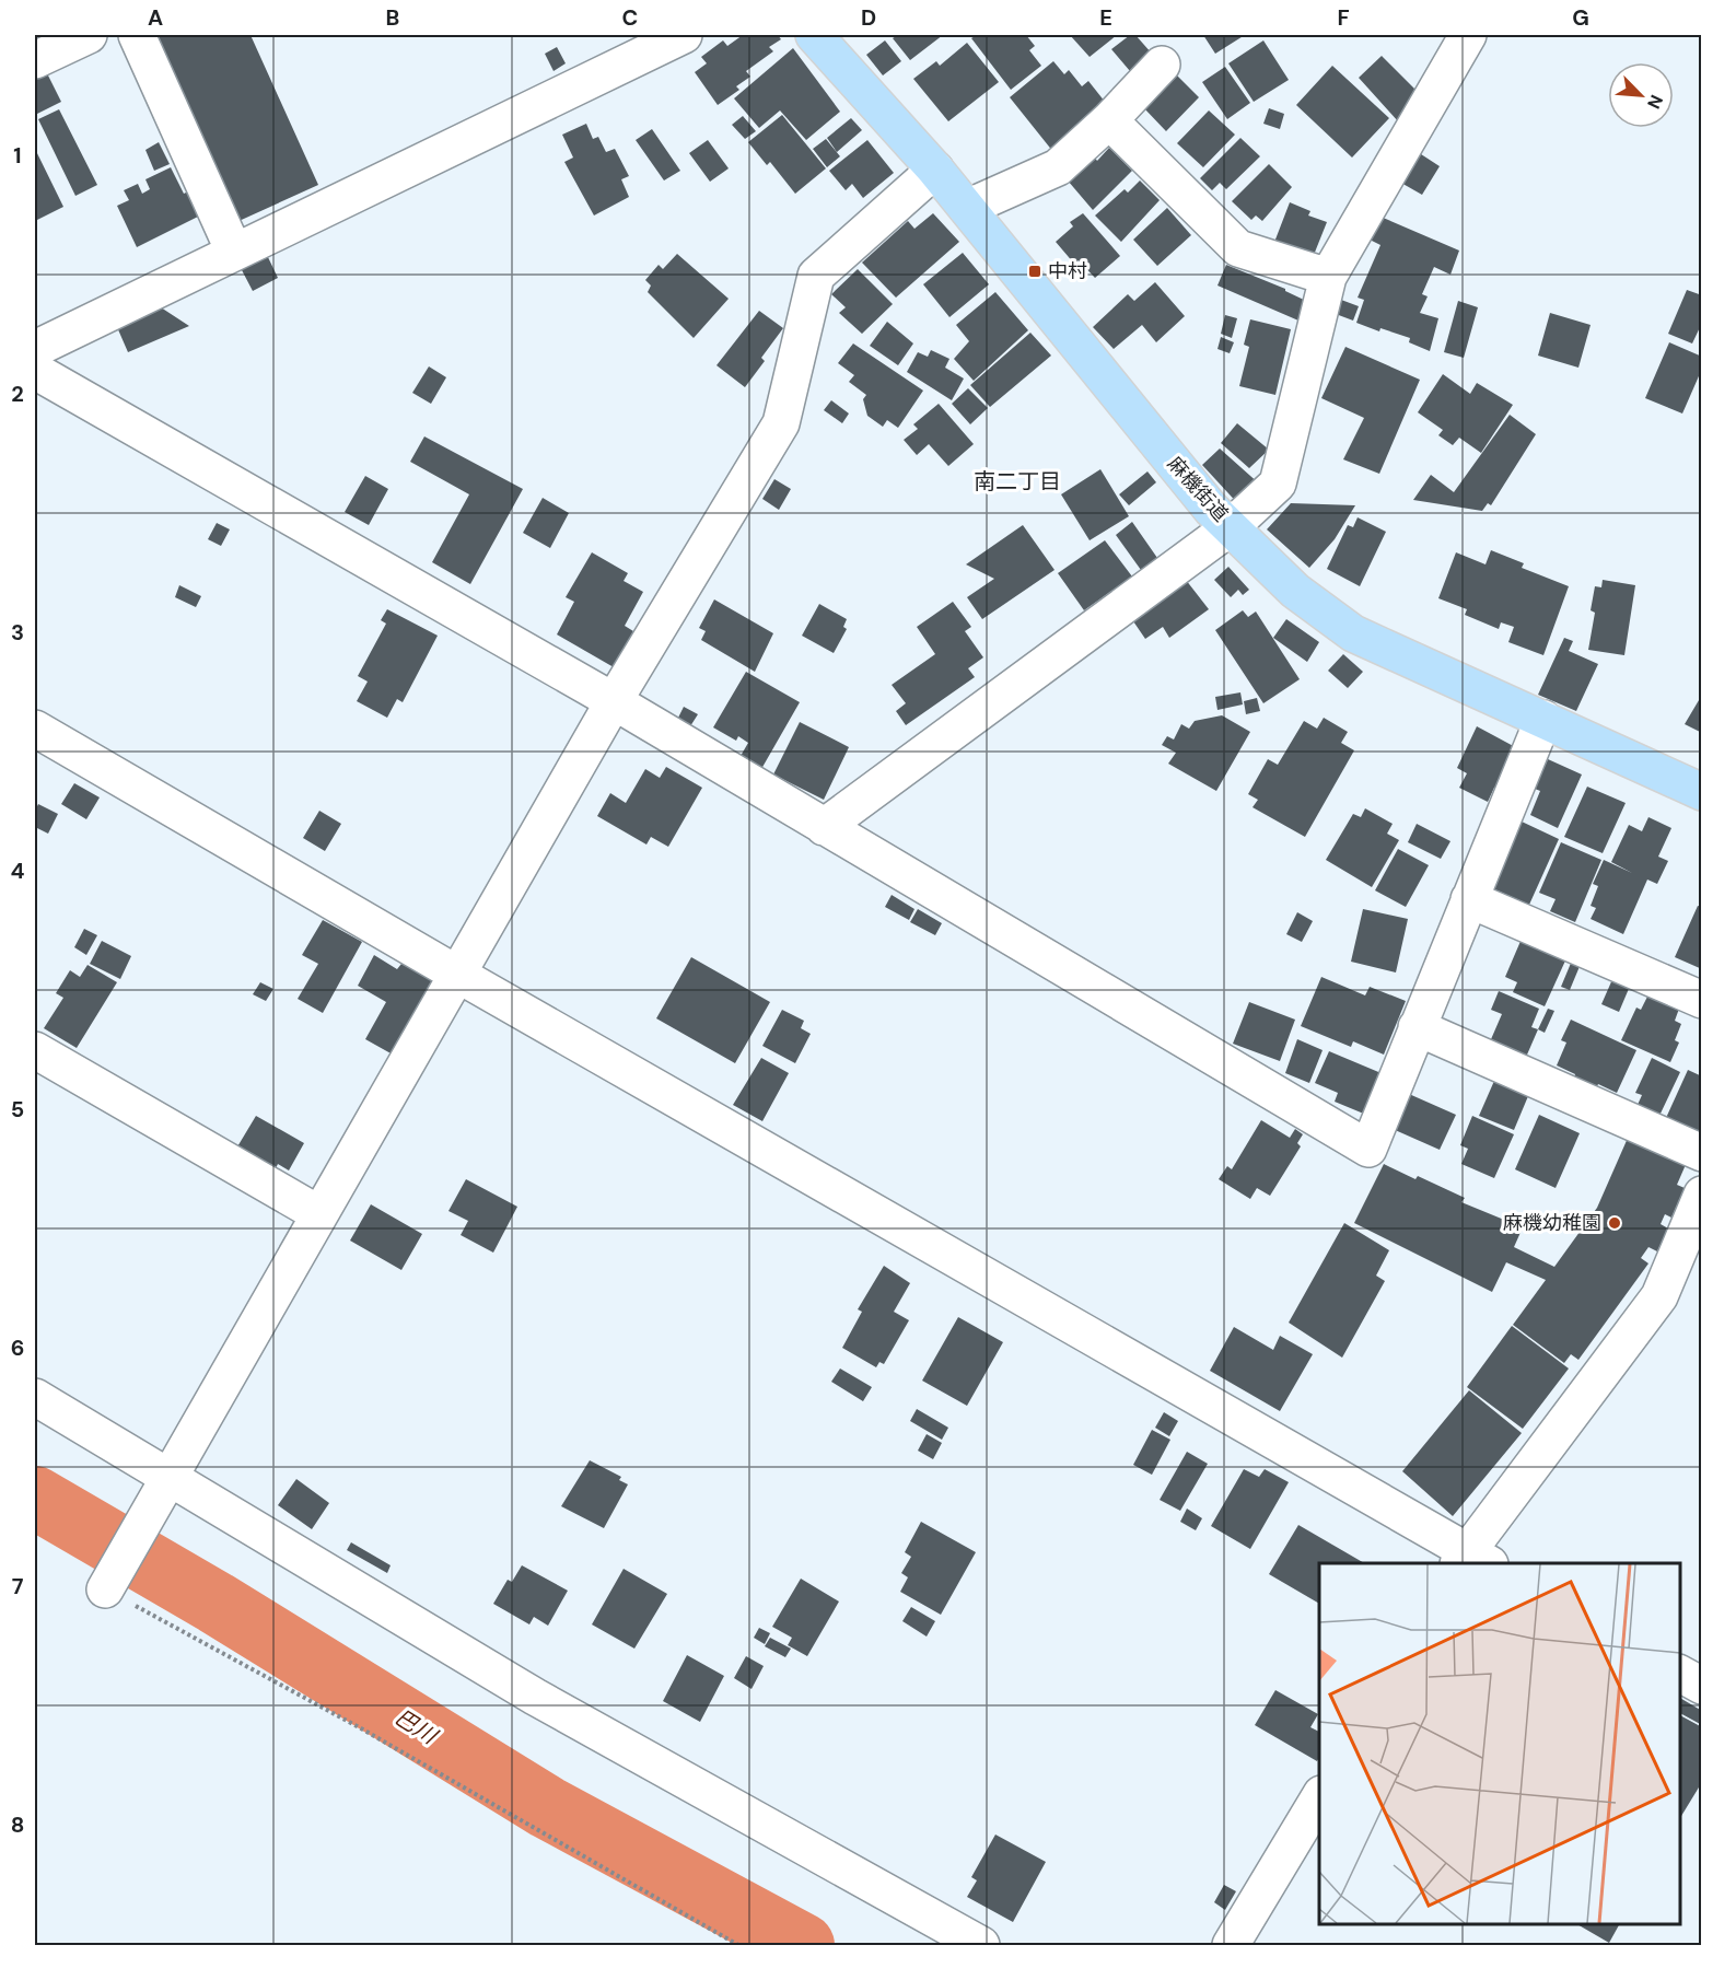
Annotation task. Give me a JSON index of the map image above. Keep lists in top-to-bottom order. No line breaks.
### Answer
{"streets":{"main road":["麻機街道"]},"districts":["南二丁目"],"water":["巴川"],"places":{"transit":["中村"],"other":["麻機幼稚園"]},"north":"bottom right","grid":{"columns":["A","B","C","D","E","F","G"],"rows":["1","2","3","4","5","6","7","8"]}}
